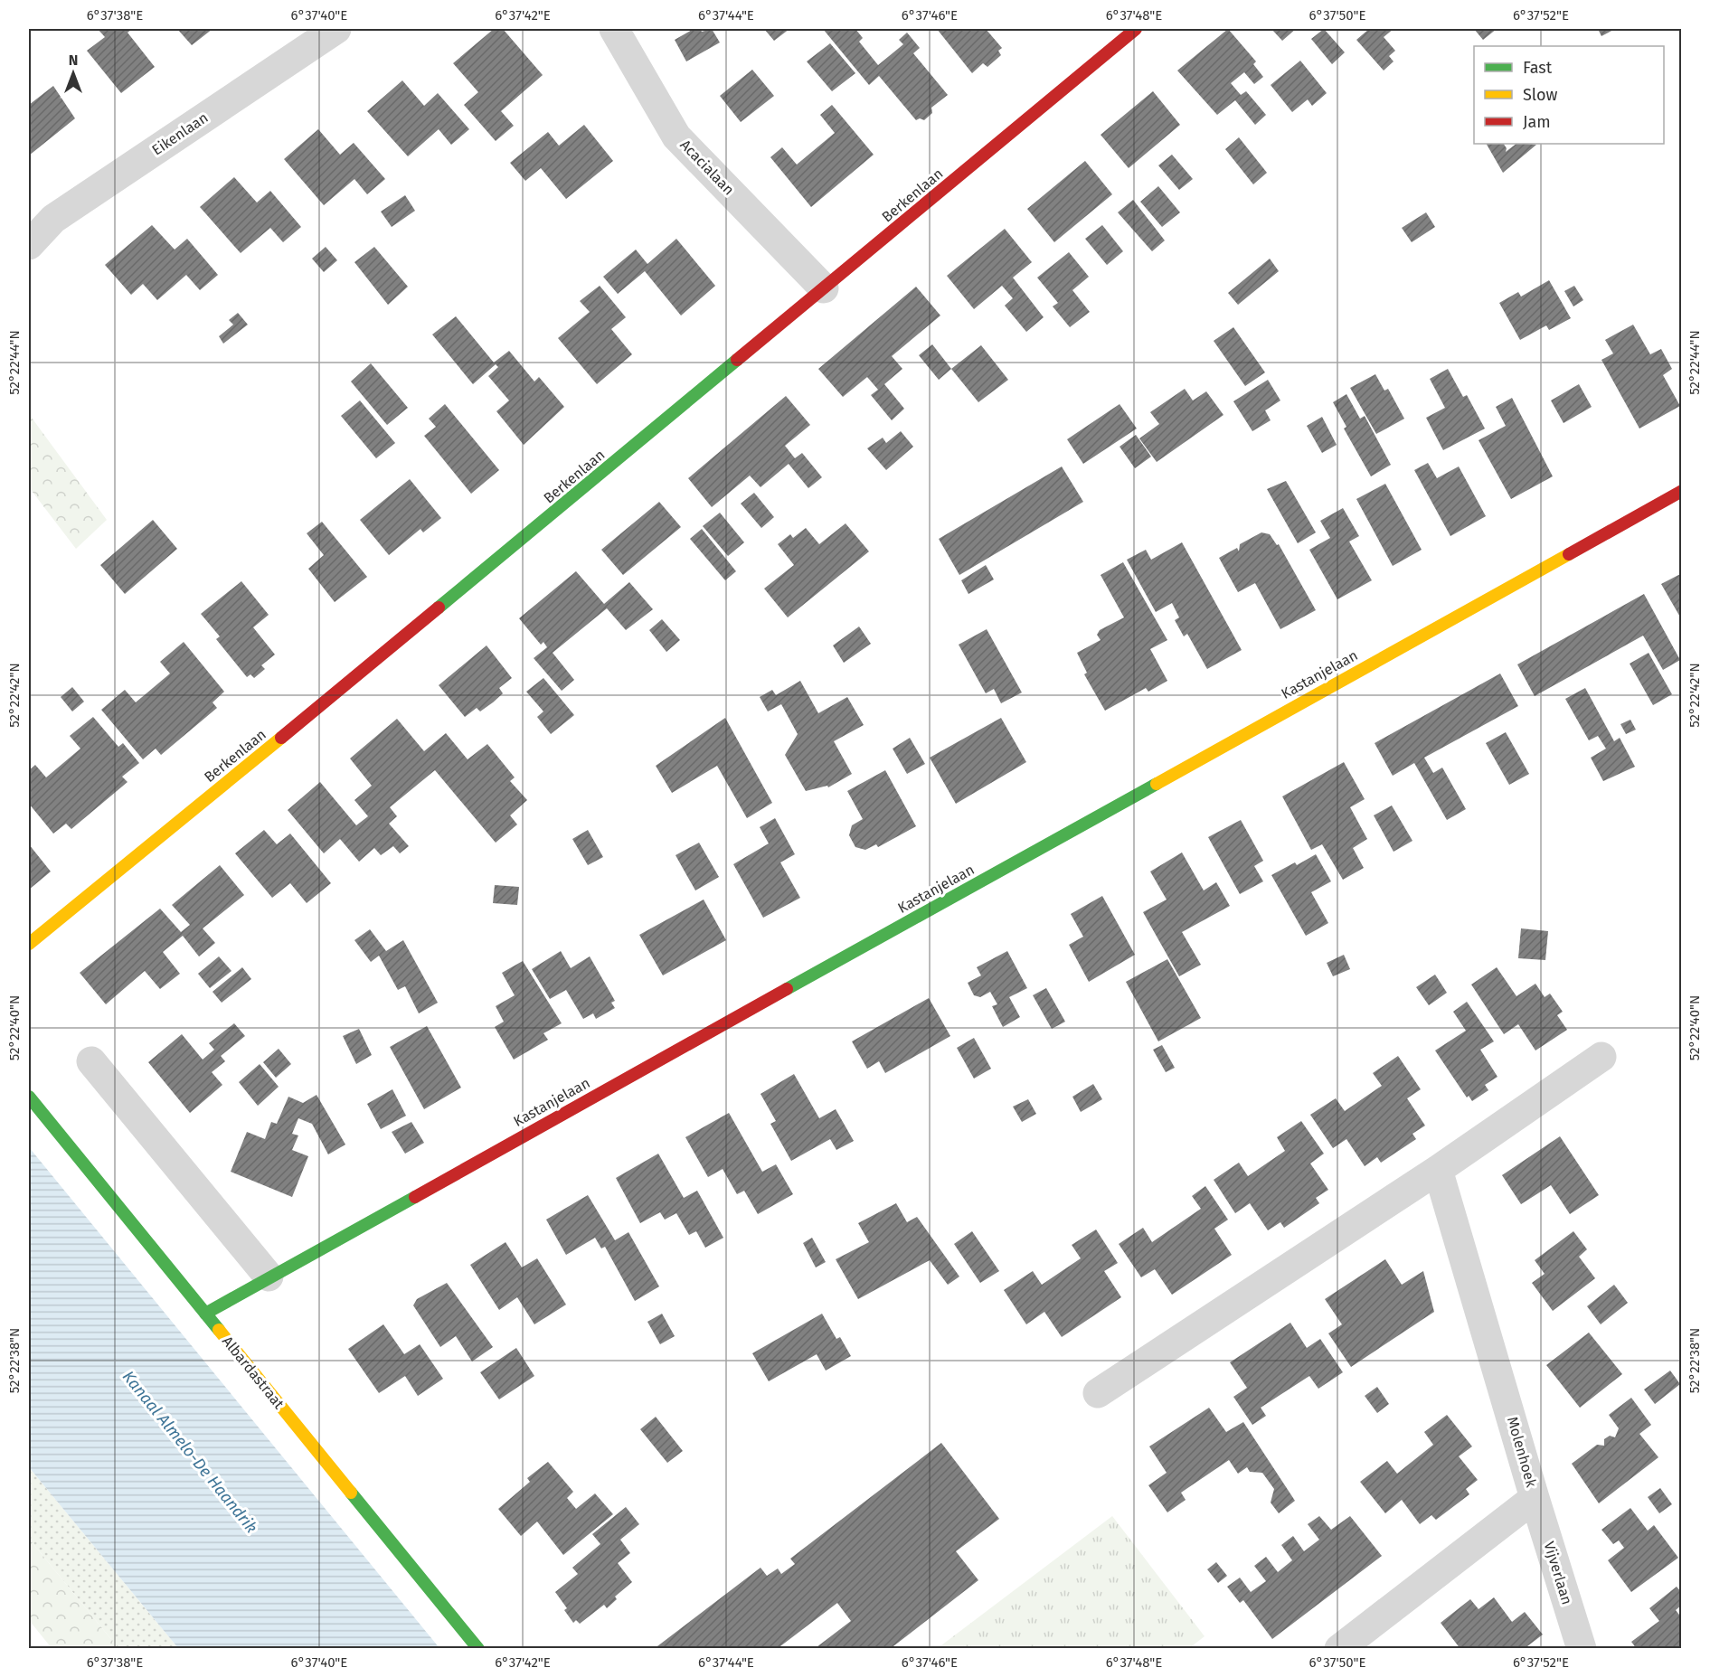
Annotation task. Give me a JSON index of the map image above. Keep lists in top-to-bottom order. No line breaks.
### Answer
{"streets":{"street":["Eikenlaan","Acacialaan","Berkenlaan","Kastanjelaan","Albardastraat","Molenhoek","Vijverlaan"]},"crossings":[["Acacialaan","Berkenlaan"],["Kastanjelaan","Albardastraat"],["Molenhoek","Vijverlaan"]],"water":["Kanaal Almelo-De Haandrik"],"legend":["Fast","Slow","Jam"],"north":"top","coordinates":["6°37'38\"E","6°37'40\"E","6°37'42\"E","6°37'44\"E","6°37'46\"E","6°37'48\"E","6°37'50\"E","6°37'52\"E","52°22'44\"N","52°22'42\"N","52°22'40\"N","52°22'38\"N"]}
